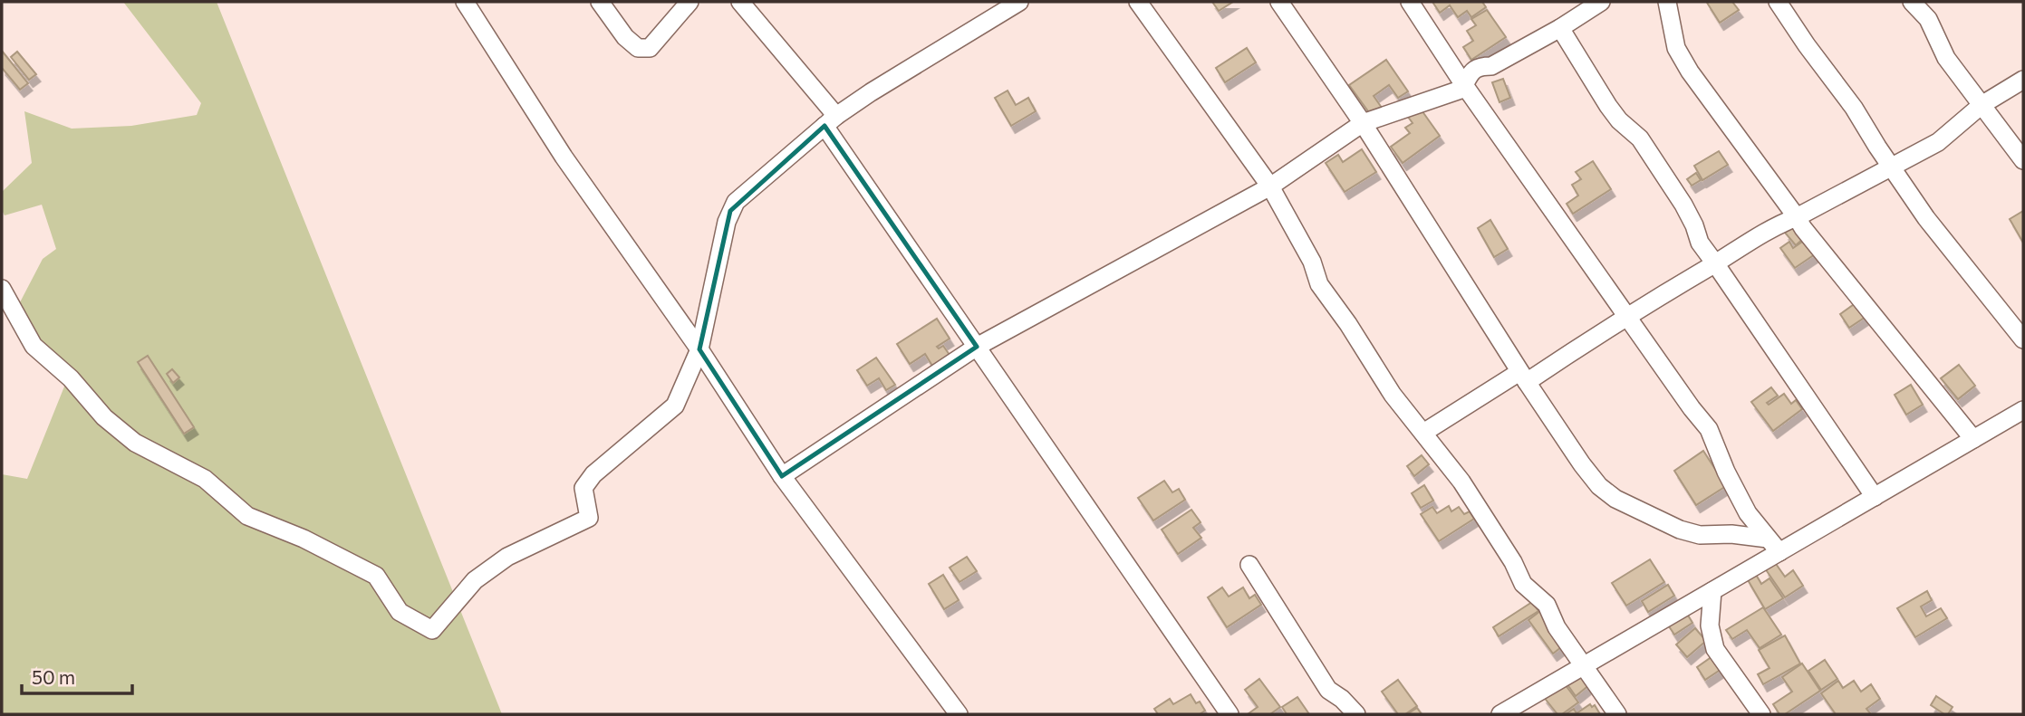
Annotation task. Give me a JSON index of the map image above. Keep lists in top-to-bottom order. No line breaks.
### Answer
{"scale_bar":"50 m"}
